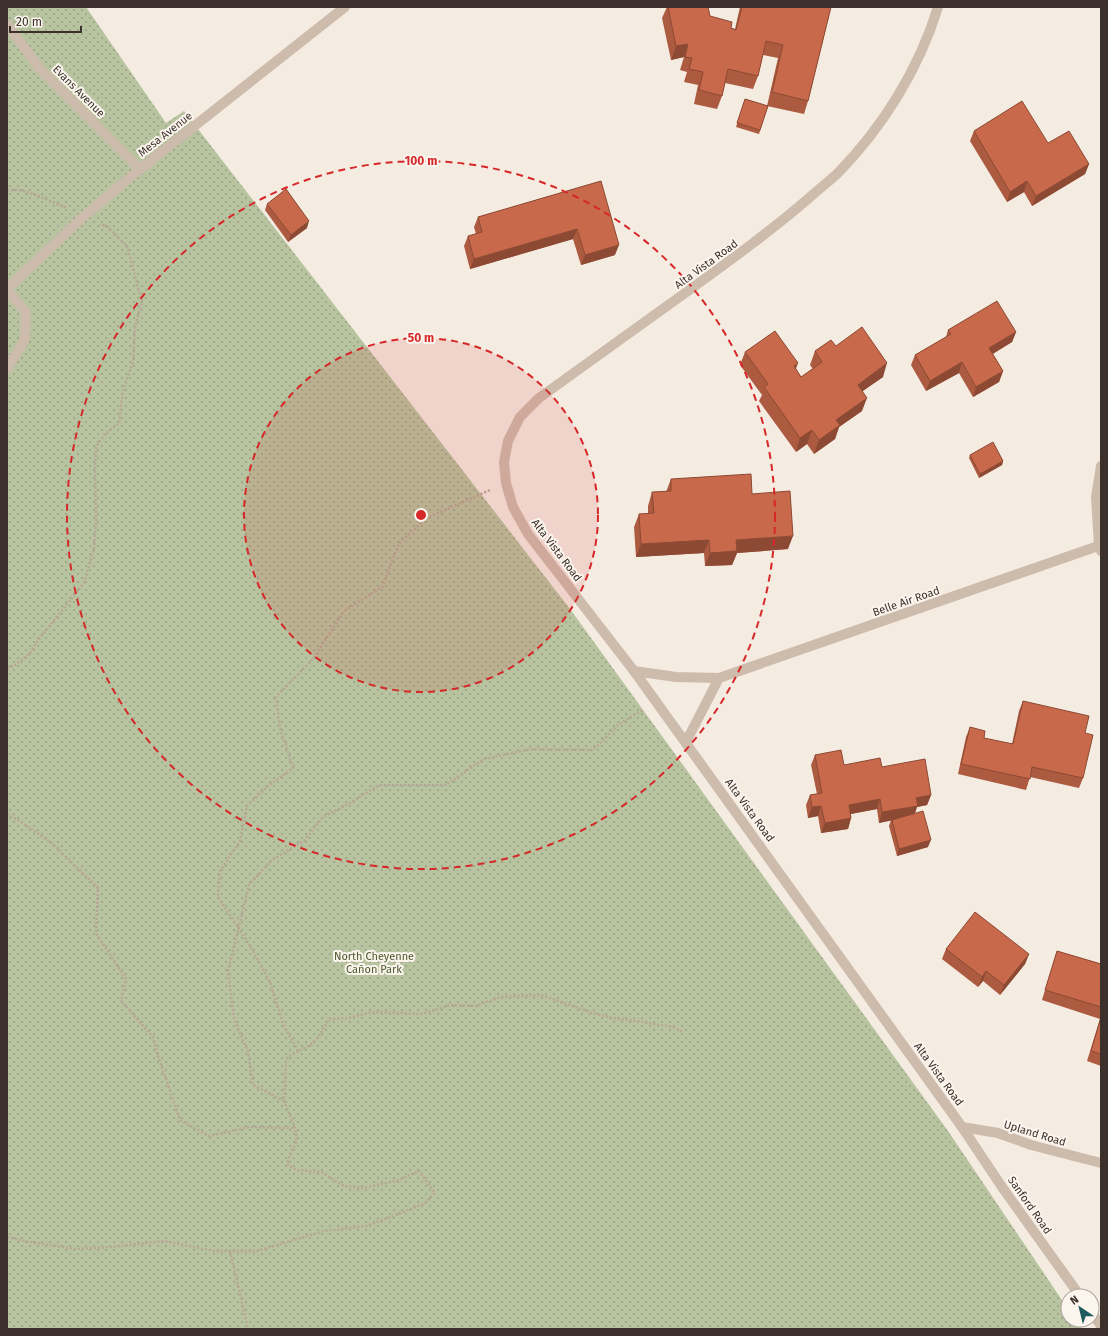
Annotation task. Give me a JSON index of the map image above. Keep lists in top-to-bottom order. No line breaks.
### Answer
{"streets":{"street":["Evans Avenue","Mesa Avenue","Alta Vista Road","Belle Air Road","Upland Road","Sanford Road"]},"crossings":[["Evans Avenue","Mesa Avenue"],["Alta Vista Road","Belle Air Road"],["Alta Vista Road","Upland Road"],["Alta Vista Road","Sanford Road"],["Upland Road","Sanford Road"]],"parks":["North Cheyenne Cañon Park"],"scale_bar":"20 m","north":"top left","rings":["100 m","50 m"]}
